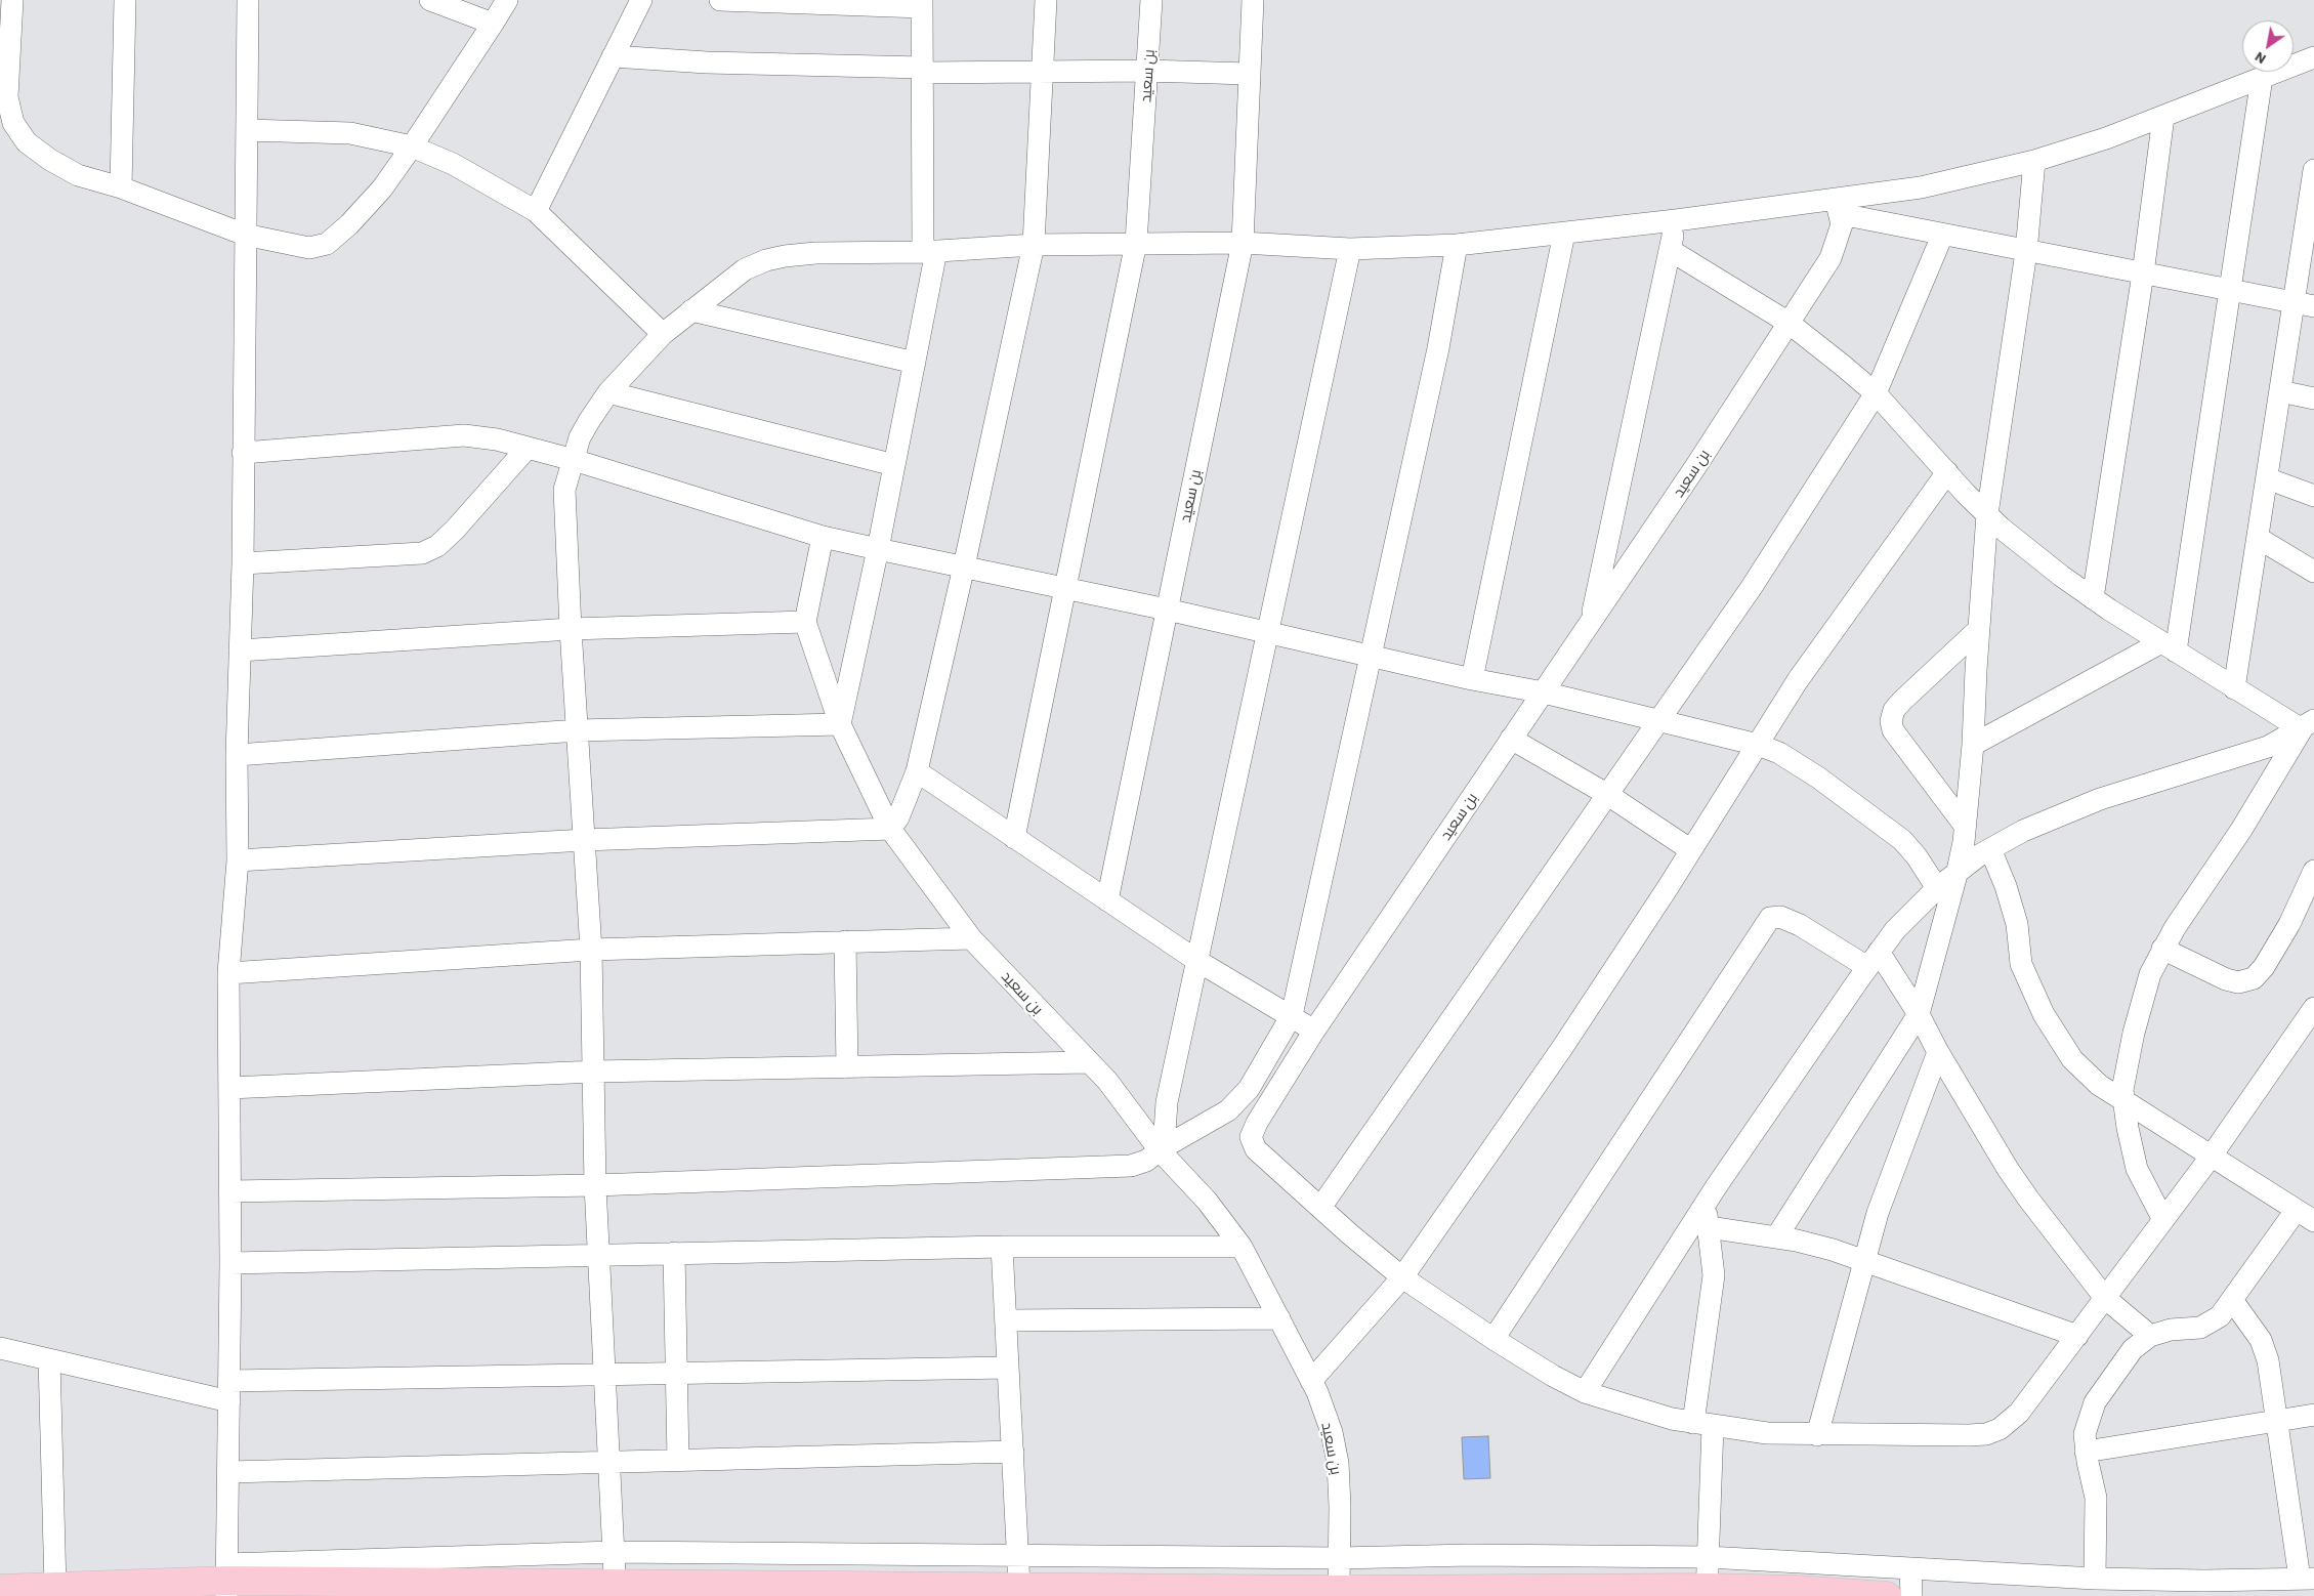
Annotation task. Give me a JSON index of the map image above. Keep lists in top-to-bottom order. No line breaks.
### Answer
{"streets":{"street":["بن سعيد"]},"north":"bottom left"}
